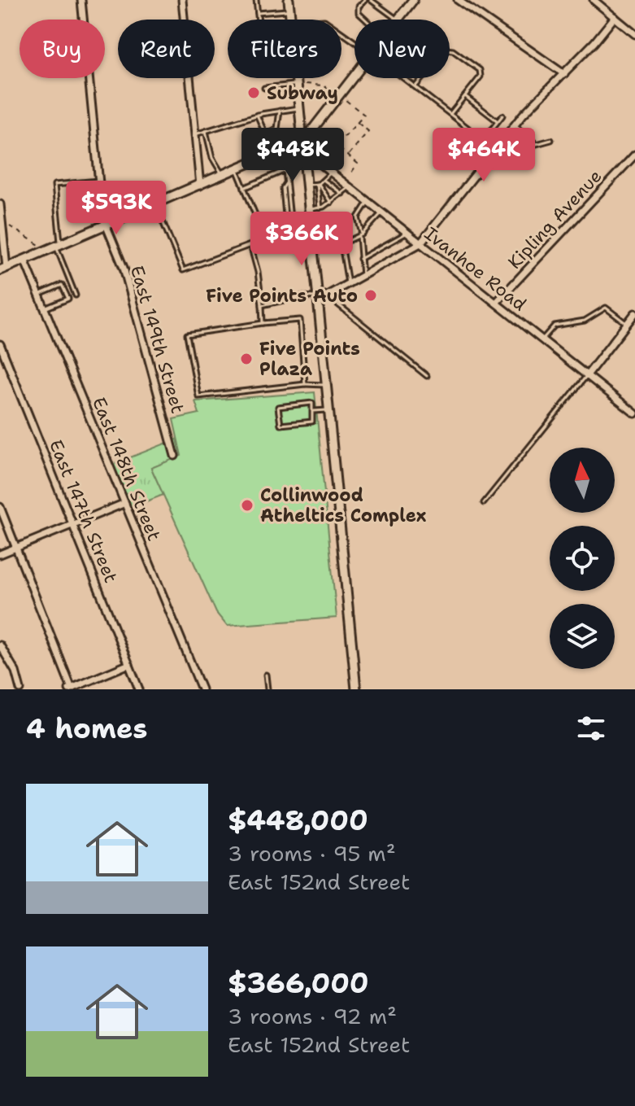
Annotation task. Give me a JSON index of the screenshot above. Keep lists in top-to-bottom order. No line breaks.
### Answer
{"streets":{"street":["Kipling Avenue","Ivanhoe Road","East 149th Street","East 148th Street","East 147th Street"]},"crossings":[["Kipling Avenue","Ivanhoe Road"]],"places":["Subway","Five Points Auto","Five Points Plaza","Collinwood Atheltics Complex"],"north":"top","page":{"chip":["Buy","Rent","Filters","New"],"price":["$448K","$464K","$593K","$366K"],"heading":"4 homes","list":[{"name":"$448,000","note":"3 rooms · 95 m² · East 152nd Street"},{"name":"$366,000","note":"3 rooms · 92 m² · East 152nd Street"}]}}
